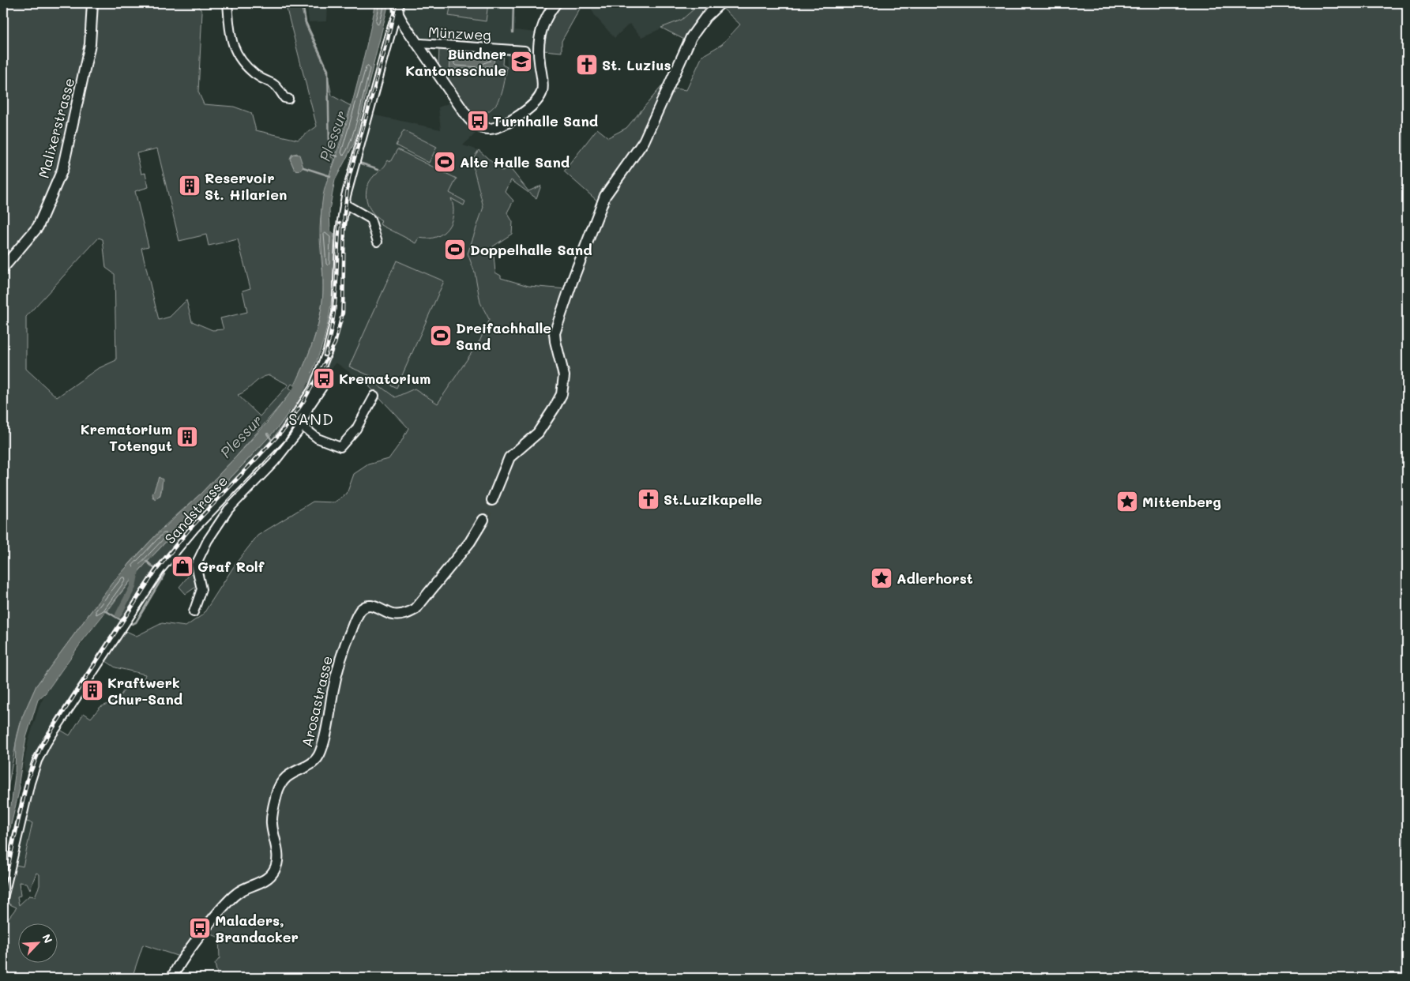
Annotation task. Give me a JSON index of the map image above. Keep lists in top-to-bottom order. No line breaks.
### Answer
{"streets":{"main road":["Malixerstrasse","Arosastrasse"],"street":["Münzweg","Sandstrasse"]},"districts":["SAND"],"water":["Plessur"],"places":{"school or university":["Bündner Kantonsschule"],"church":["St. Luzius","St.Luzikapelle"],"bus stop":["Turnhalle Sand","Krematorium","Maladers, Brandacker"],"sports":["Alte Halle Sand","Doppelhalle Sand","Dreifachhalle Sand"],"building":["Reservoir St. Hilarien","Krematorium Totengut","Kraftwerk Chur-Sand"],"place":["Mittenberg","Adlerhorst"],"shop":["Graf Rolf"]},"north":"top right"}
